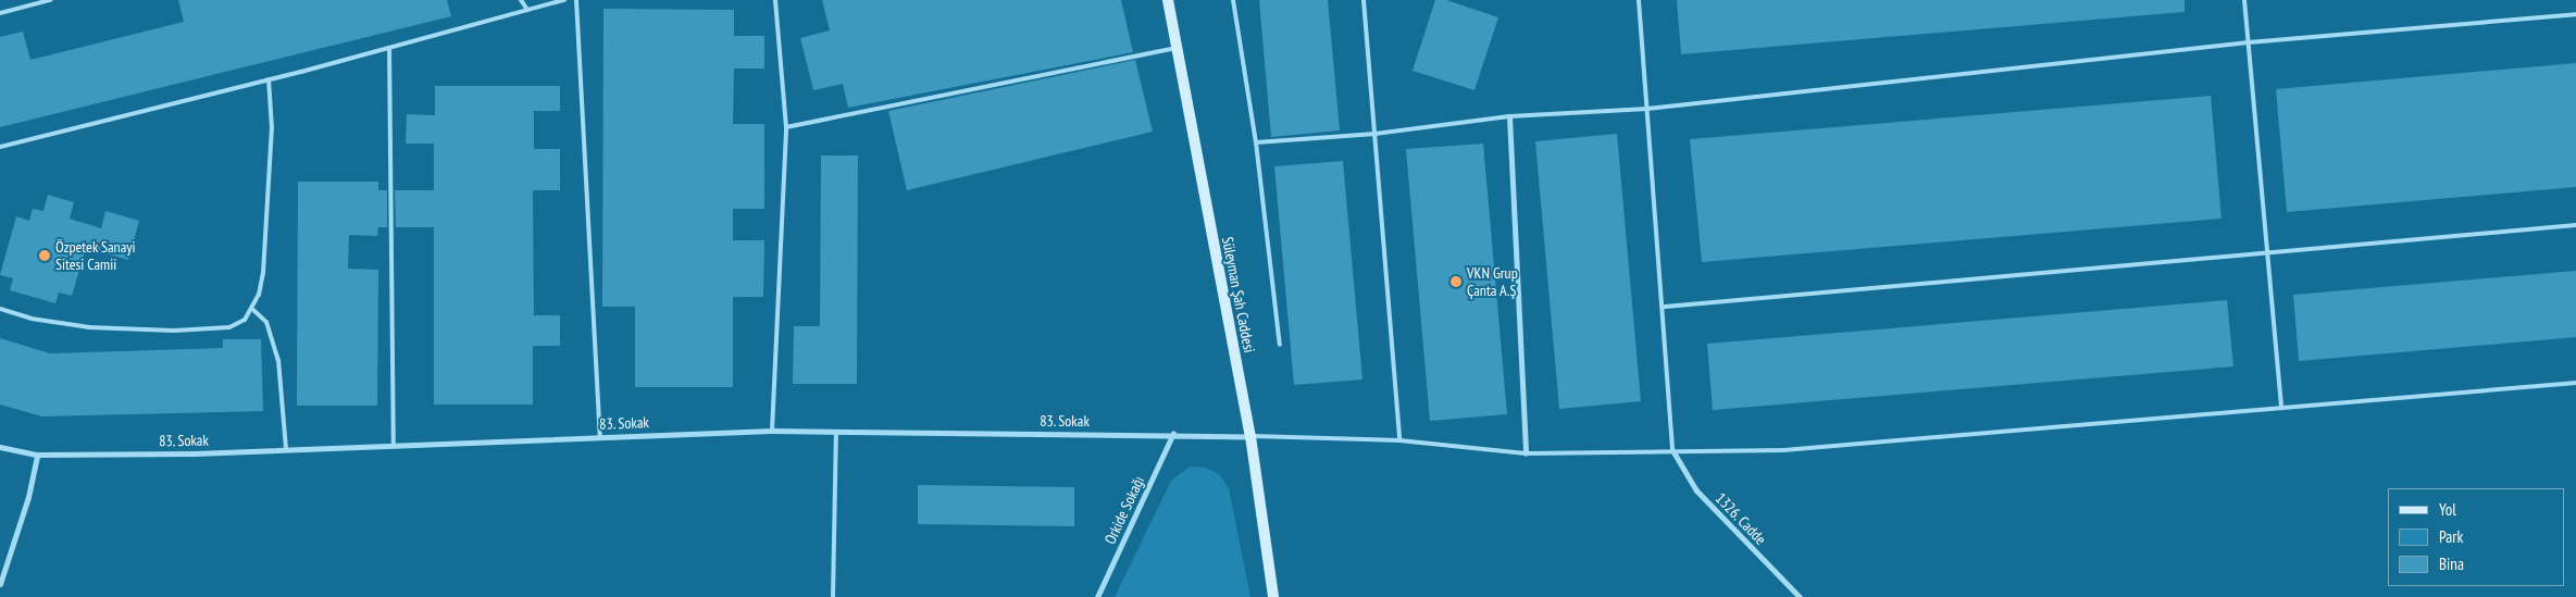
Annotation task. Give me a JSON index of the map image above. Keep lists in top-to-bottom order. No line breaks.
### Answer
{"streets":{"main road":["Süleyman Şah Caddesi"],"street":["83. Sokak","Orkide Sokağı","1326. Cadde"]},"crossings":[["Süleyman Şah Caddesi","83. Sokak"],["83. Sokak","Orkide Sokağı"]],"places":["Özpetek Sanayi Sitesi Camii","VKN Grup Çanta A.Ş"],"legend":["Yol","Park","Bina"]}
